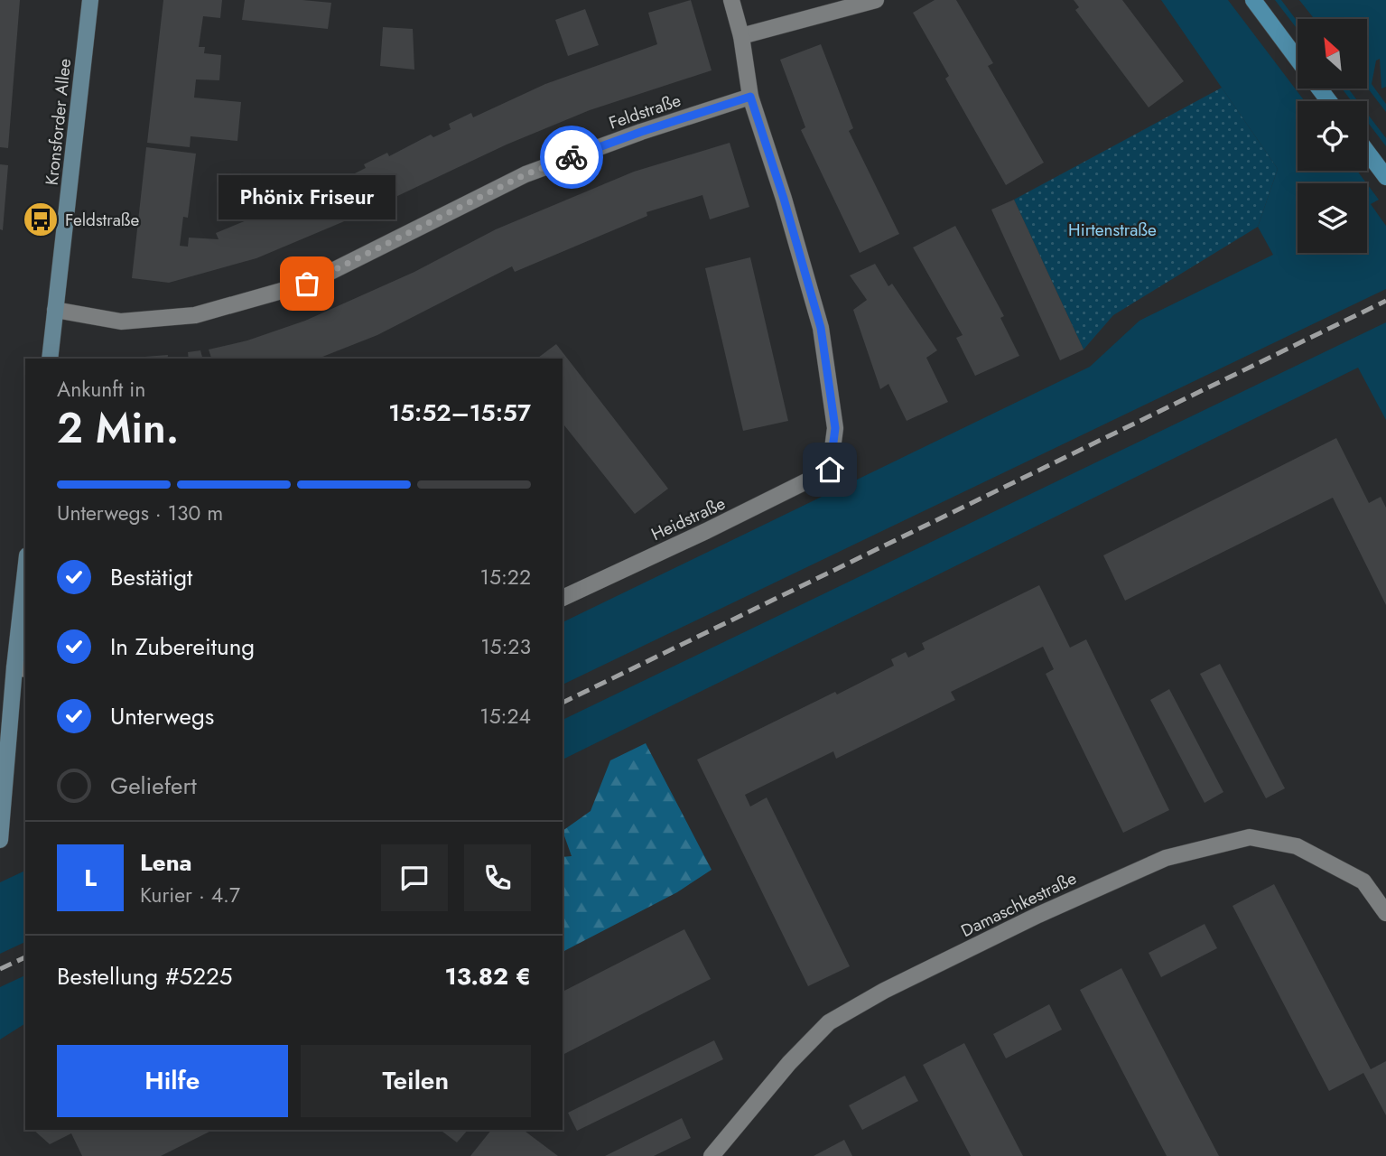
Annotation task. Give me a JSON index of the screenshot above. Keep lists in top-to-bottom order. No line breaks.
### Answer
{"streets":{"main road":["Kronsforder Allee"],"street":["Feldstraße","Heidstraße","Damaschkestraße"]},"crossings":[["Feldstraße","Kronsforder Allee"],["Feldstraße","Heidstraße"]],"parks":["Hirtenstraße"],"places":{"bus stop":["Feldstraße"],"other":["Phönix Friseur"]},"north":"top left","page":{"bubble":"Phönix Friseur","heading":["2 Min.","Ankunft in","15:52–15:57"],"panel":["Lena","Kurier · 4.7","Bestellung #5225","13.82 €"],"bar":"Unterwegs · 130 m","list":[["Bestätigt","15:22"],["In Zubereitung","15:23"],["Unterwegs","15:24"],"Geliefert"],"round":"L","buttons":["Hilfe","Teilen"]}}
